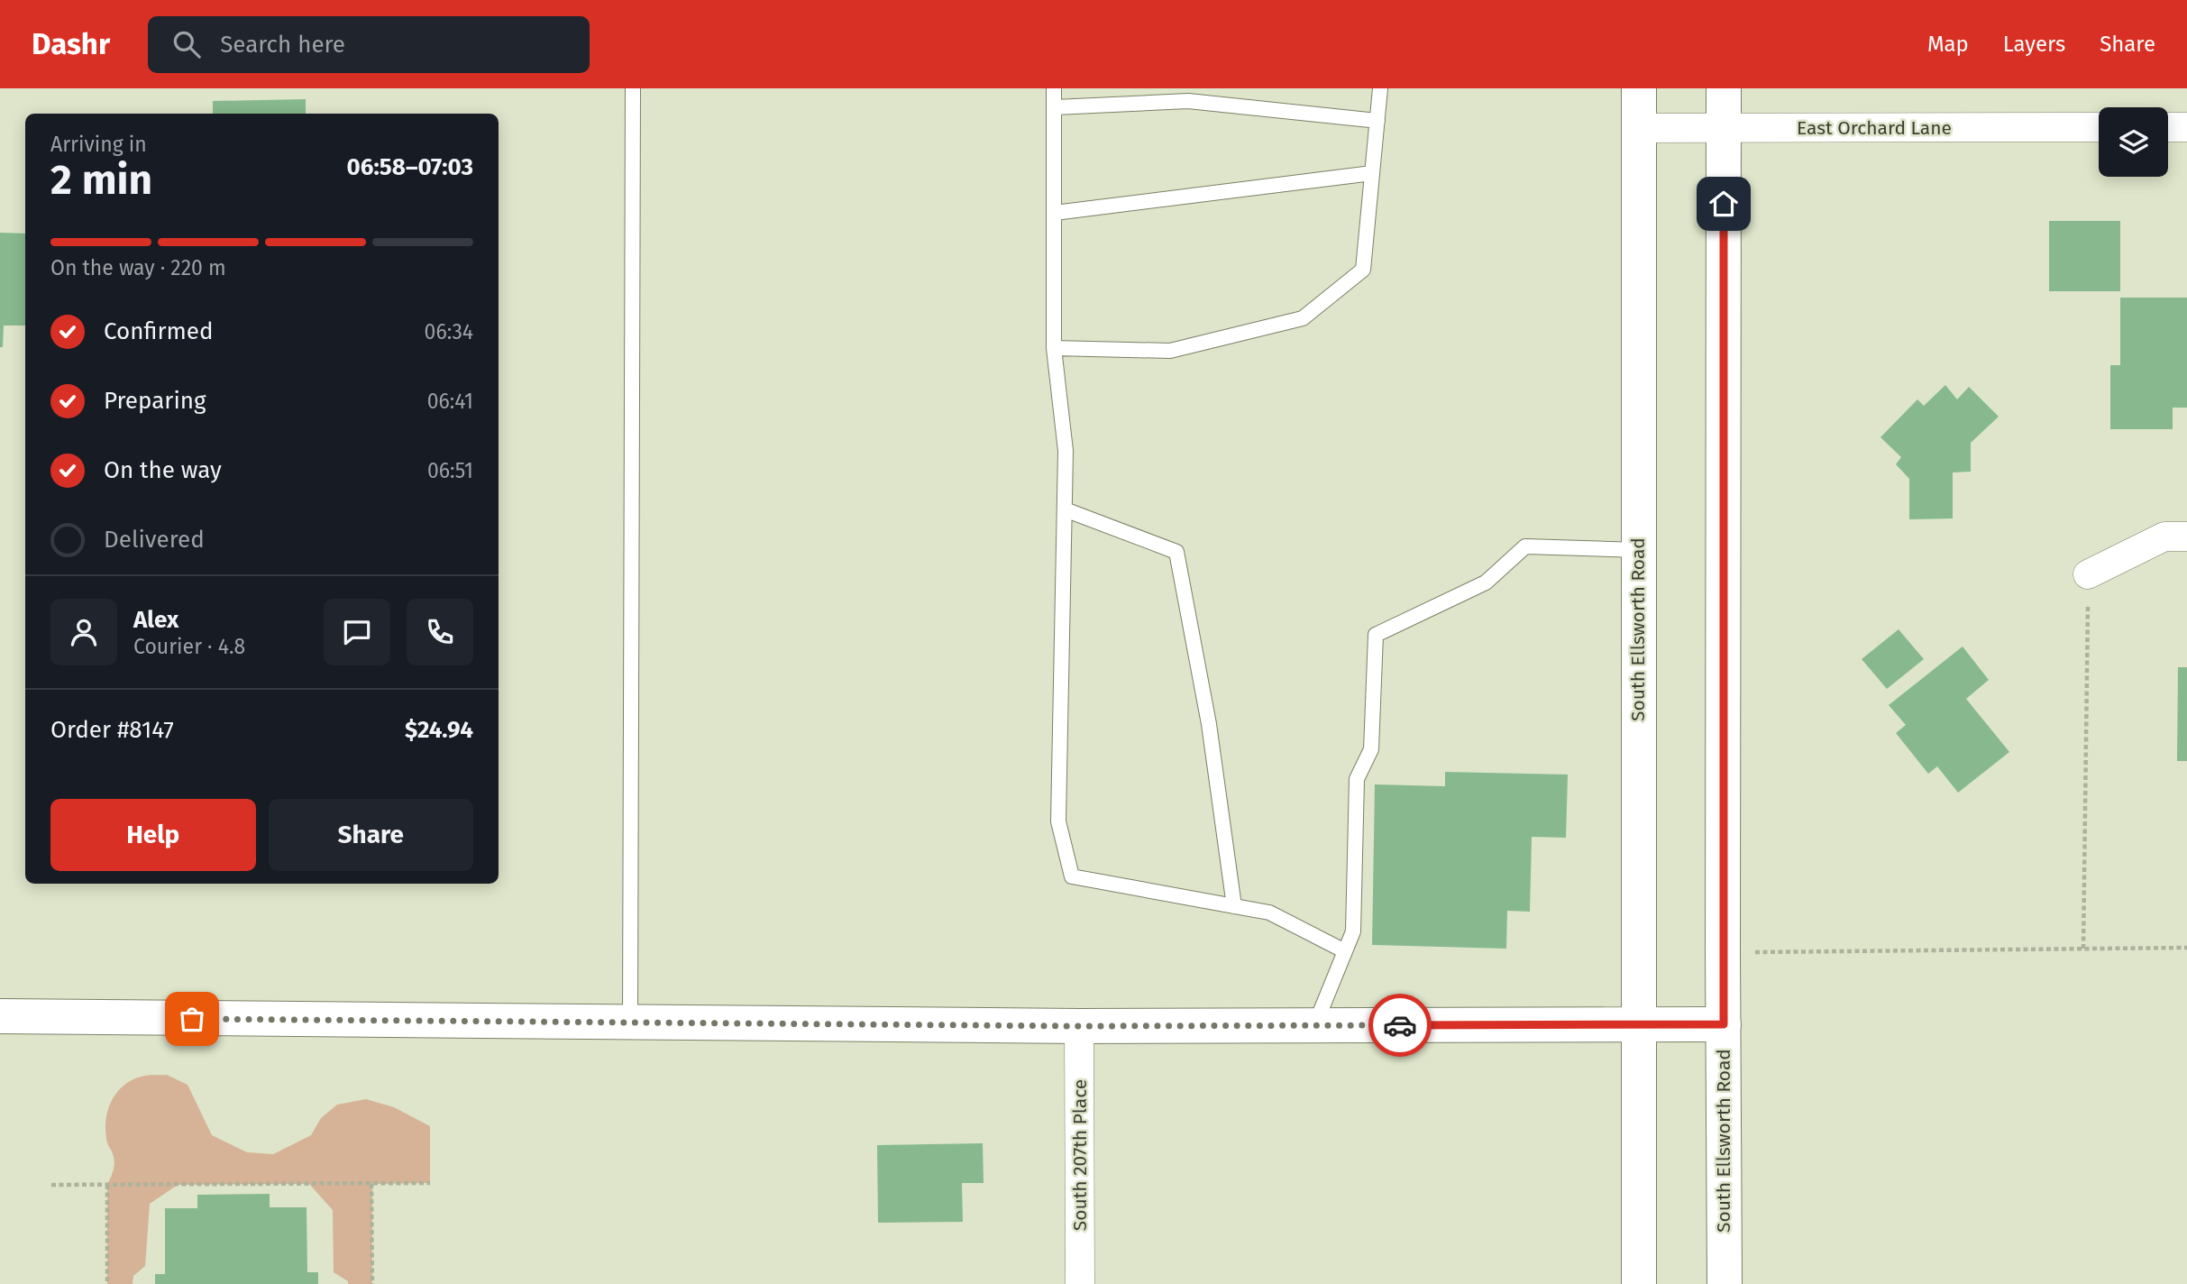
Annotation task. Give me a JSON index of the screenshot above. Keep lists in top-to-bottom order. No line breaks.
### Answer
{"streets":{"main road":["South Ellsworth Road"],"street":["East Orchard Lane","South 207th Place"]},"crossings":[["East Orchard Lane","South Ellsworth Road"]],"page":{"header":"Dashr","search":"Search here","nav":["Map","Layers","Share"],"heading":["2 min","Arriving in","06:58–07:03"],"panel":["Alex","Courier · 4.8","Order #8147","$24.94"],"bar":"On the way · 220 m","list":[["Confirmed","06:34"],["Preparing","06:41"],["On the way","06:51"],"Delivered"],"buttons":["Help","Share"]}}
